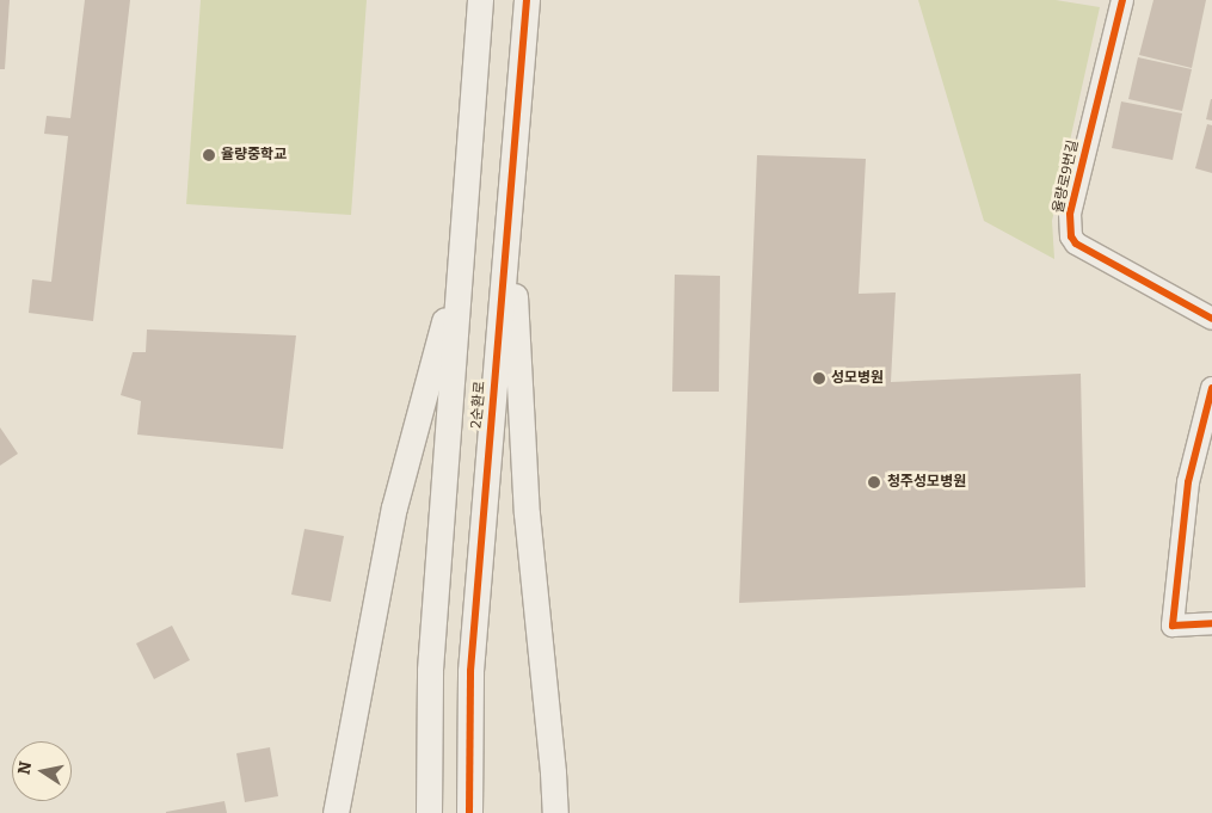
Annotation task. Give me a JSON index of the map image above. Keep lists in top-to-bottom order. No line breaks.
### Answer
{"streets":{"street":["율량로9번길","2순환로"]},"places":["율량중학교","성모병원","청주성모병원"],"north":"left"}
